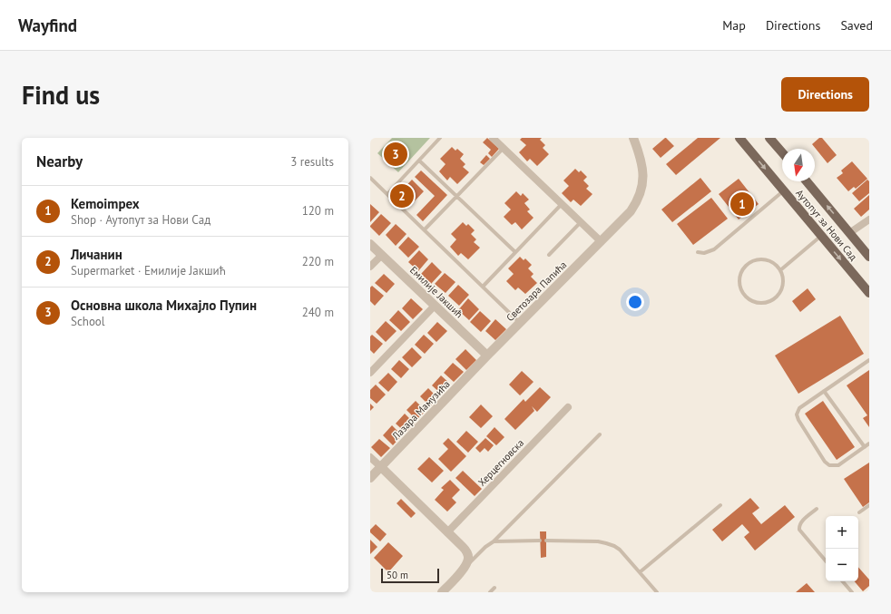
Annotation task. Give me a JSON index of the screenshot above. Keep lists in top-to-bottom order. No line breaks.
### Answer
{"streets":{"main road":["Аутопут за Нови Сад"],"street":["Светозара Папића","Емилије Јакшић","Лазара Мамузића","Херцегновска"]},"crossings":[["Светозара Папића","Емилије Јакшић"],["Светозара Папића","Лазара Мамузића"],["Емилије Јакшић","Лазара Мамузића"]],"scale_bar":"50 m","north":"bottom","page":{"header":"Wayfind","nav":["Map","Directions","Saved"],"buttons":"Directions","title":"Find us","heading":["Nearby","3 results"],"pins":["3","2","1"],"list":[{"mark":"1","name":"Kemoimpex","note":"Shop · Аутопут за Нови Сад","value":"120 m"},{"mark":"2","name":"Личанин","note":"Supermarket · Емилије Јакшић","value":"220 m"},{"mark":"3","name":"Основна школа Михајло Пупин","note":"School","value":"240 m"}],"map_buttons":["+","−"],"scale":"50 m"}}
